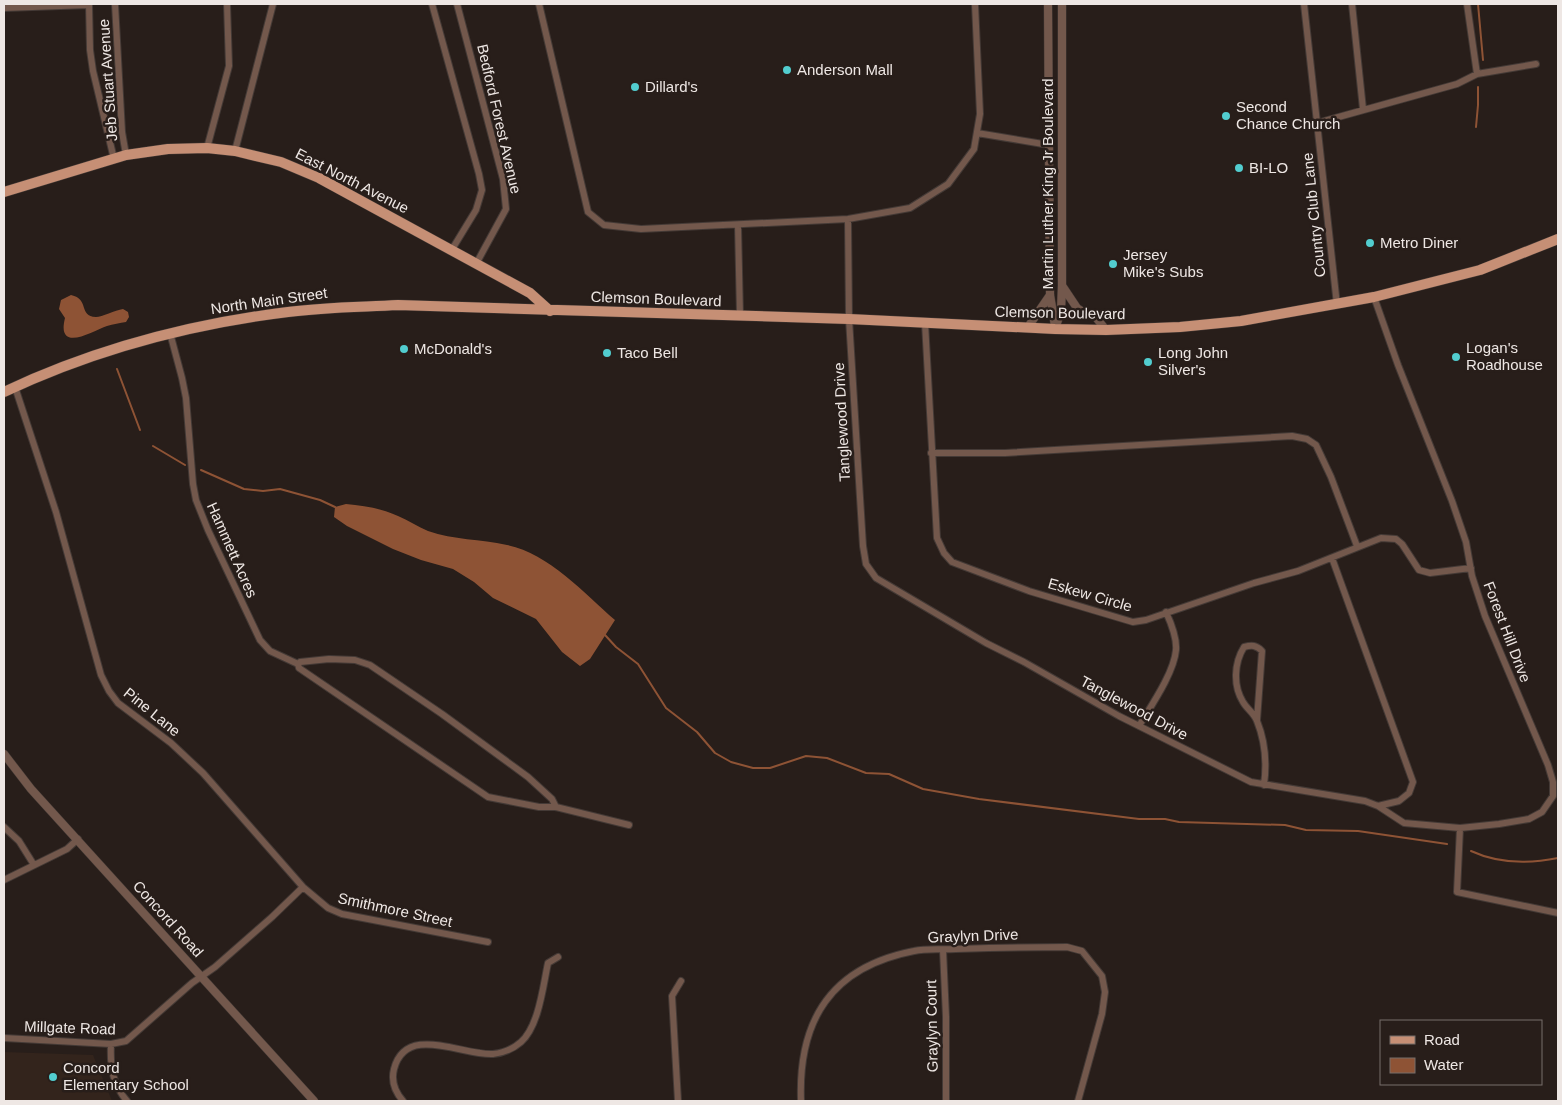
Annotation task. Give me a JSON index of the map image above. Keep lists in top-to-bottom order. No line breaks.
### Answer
{"streets":{"main road":["East North Avenue","Clemson Boulevard","North Main Street"],"street":["Jeb Stuart Avenue","Bedford Forest Avenue","Martin Luther King Jr Boulevard","Country Club Lane","Tanglewood Drive","Hammett Acres","Eskew Circle","Forest Hill Drive","Pine Lane","Smithmore Street","Concord Road","Graylyn Drive","Graylyn Court","Millgate Road"]},"crossings":[["Jeb Stuart Avenue","East North Avenue"],["Bedford Forest Avenue","East North Avenue"],["East North Avenue","Clemson Boulevard"],["East North Avenue","North Main Street"],["Martin Luther King Jr Boulevard","Clemson Boulevard"],["Country Club Lane","Clemson Boulevard"],["Clemson Boulevard","North Main Street"],["Clemson Boulevard","Tanglewood Drive"],["Clemson Boulevard","Eskew Circle"],["Clemson Boulevard","Forest Hill Drive"],["North Main Street","Hammett Acres"],["North Main Street","Pine Lane"],["Tanglewood Drive","Forest Hill Drive"],["Eskew Circle","Forest Hill Drive"],["Pine Lane","Smithmore Street"],["Concord Road","Millgate Road"],["Graylyn Drive","Graylyn Court"]],"places":["Anderson Mall","Dillard's","Second Chance Church","BI-LO","Metro Diner","Jersey Mike's Subs","McDonald's","Taco Bell","Logan's Roadhouse","Long John Silver's","Concord Elementary School"],"legend":["Road","Water"]}
